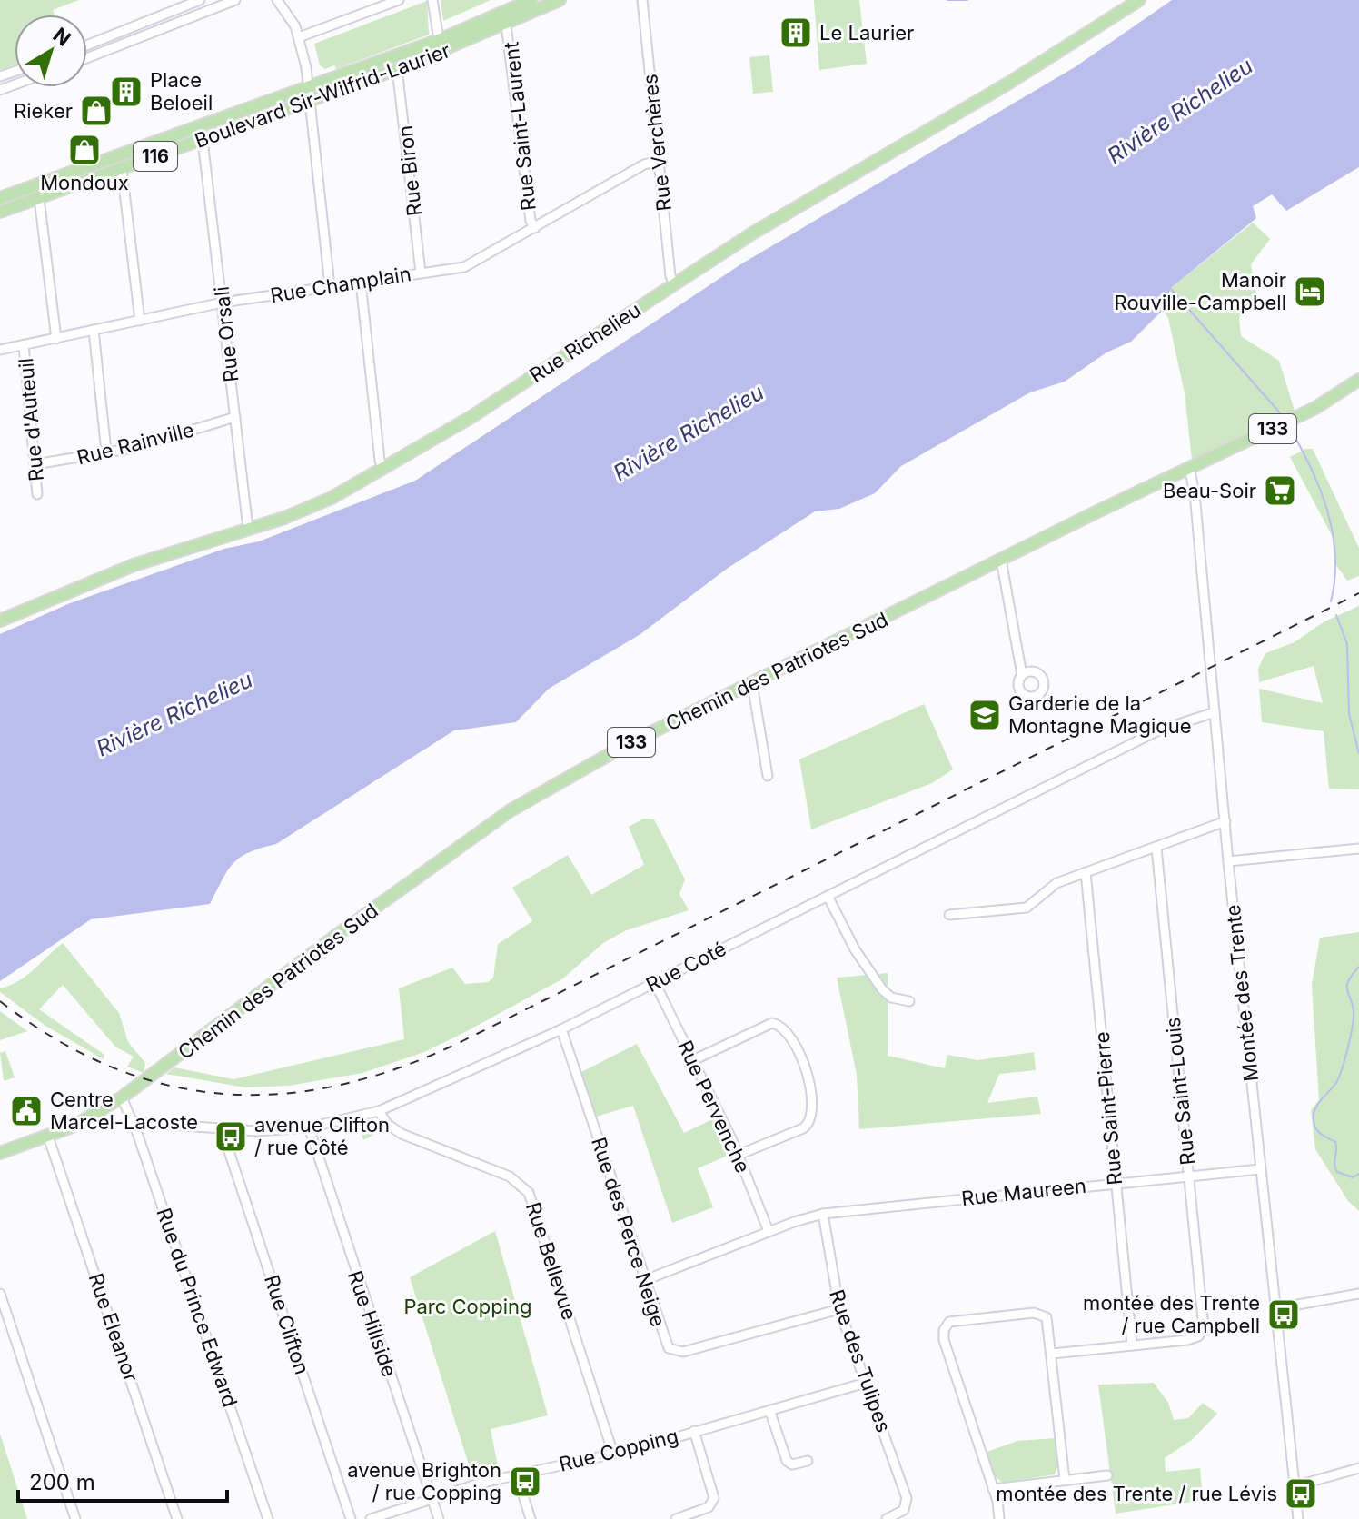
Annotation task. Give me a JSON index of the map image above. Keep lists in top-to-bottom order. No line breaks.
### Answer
{"streets":{"main road":["Boulevard Sir-Wilfrid-Laurier","116","Rue Richelieu","133","Chemin des Patriotes Sud"],"street":["Rue Saint-Laurent","Rue Verchères","Rue Biron","Rue Champlain","Rue Orsali","Rue d'Auteuil","Rue Rainville","Rue Coté","Montée des Trente","Rue Saint-Louis","Rue Pervenche","Rue Saint-Pierre","Rue Maureen","Rue des Perce Neige","Rue Bellevue","Rue du Prince Edward","Rue Hillside","Rue Clifton","Rue Eleanor","Rue des Tulipes","Rue Copping"]},"crossings":[["Boulevard Sir-Wilfrid-Laurier","Rue Saint-Laurent"],["Boulevard Sir-Wilfrid-Laurier","Rue Biron"],["Boulevard Sir-Wilfrid-Laurier","Rue Orsali"],["Rue Saint-Laurent","Rue Champlain"],["Rue Verchères","Rue Champlain"],["Rue Verchères","Rue Richelieu"],["Rue Biron","Rue Champlain"],["Rue Champlain","Rue Orsali"],["Rue Champlain","Rue d'Auteuil"],["Rue Orsali","Rue Richelieu"],["Rue Orsali","Rue Rainville"],["Rue d'Auteuil","Rue Rainville"],["133","Chemin des Patriotes Sud"],["133","Rue du Prince Edward"],["133","Rue Eleanor"],["Chemin des Patriotes Sud","Montée des Trente"],["Chemin des Patriotes Sud","Rue du Prince Edward"],["Rue Coté","Montée des Trente"],["Rue Coté","Rue Pervenche"],["Rue Coté","Rue des Perce Neige"],["Rue Coté","Rue Bellevue"],["Rue Coté","Rue du Prince Edward"],["Rue Coté","Rue Hillside"],["Rue Coté","Rue Clifton"],["Montée des Trente","Rue Maureen"],["Rue Saint-Louis","Rue Saint-Pierre"],["Rue Saint-Louis","Rue Maureen"],["Rue Pervenche","Rue Maureen"],["Rue Saint-Pierre","Rue Maureen"],["Rue Maureen","Rue des Perce Neige"],["Rue Maureen","Rue des Tulipes"],["Rue des Perce Neige","Rue des Tulipes"],["Rue Bellevue","Rue Copping"],["Rue Hillside","Rue Copping"],["Rue des Tulipes","Rue Copping"]],"water":["Rivière Richelieu"],"parks":["Parc Copping"],"places":{"building":["Le Laurier","Place Beloeil"],"shop":["Rieker","Mondoux"],"hotel":["Manoir Rouville-Campbell"],"supermarket":["Beau-Soir"],"school or university":["Garderie de la Montagne Magique"],"public building":["Centre Marcel-Lacoste"],"bus stop":["avenue Clifton / rue Côté","montée des Trente / rue Campbell","avenue Brighton / rue Copping","montée des Trente / rue Lévis"]},"scale_bar":"200 m","north":"top right"}
